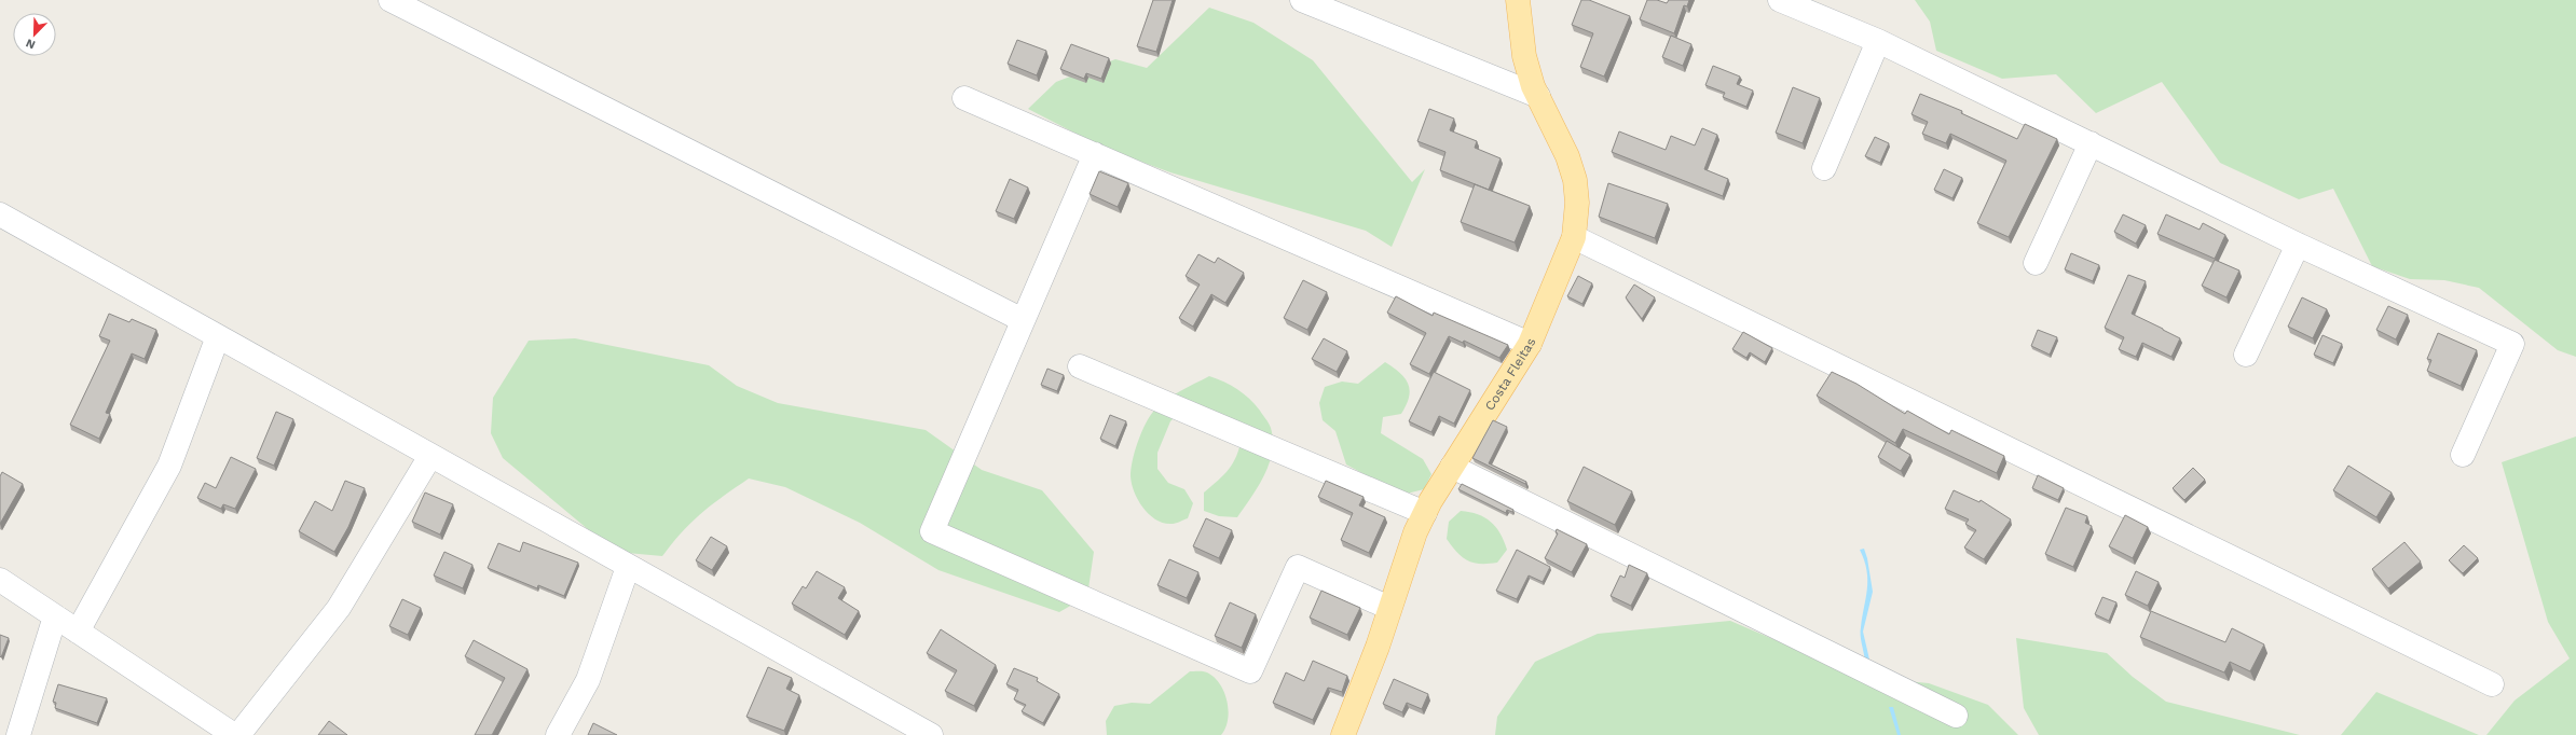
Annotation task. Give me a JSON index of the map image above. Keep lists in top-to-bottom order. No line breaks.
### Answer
{"streets":{"main road":["Costa Fleitas"]},"north":"bottom left"}
